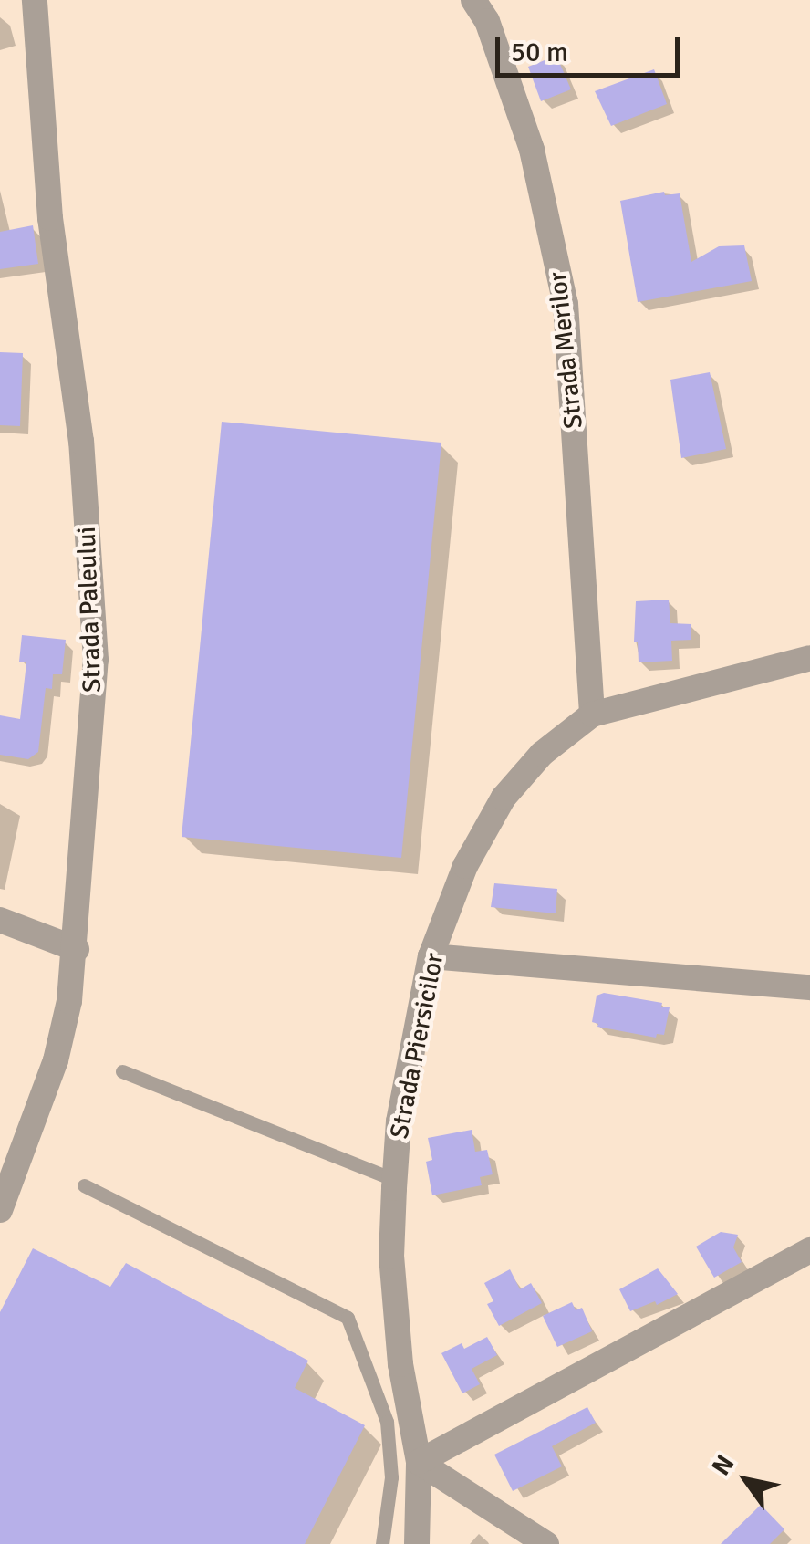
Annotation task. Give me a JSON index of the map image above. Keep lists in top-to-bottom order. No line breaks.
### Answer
{"streets":{"street":["Strada Merilor","Strada Paleului","Strada Piersicilor"]},"crossings":[["Strada Merilor","Strada Piersicilor"]],"scale_bar":"50 m","north":"top left"}
